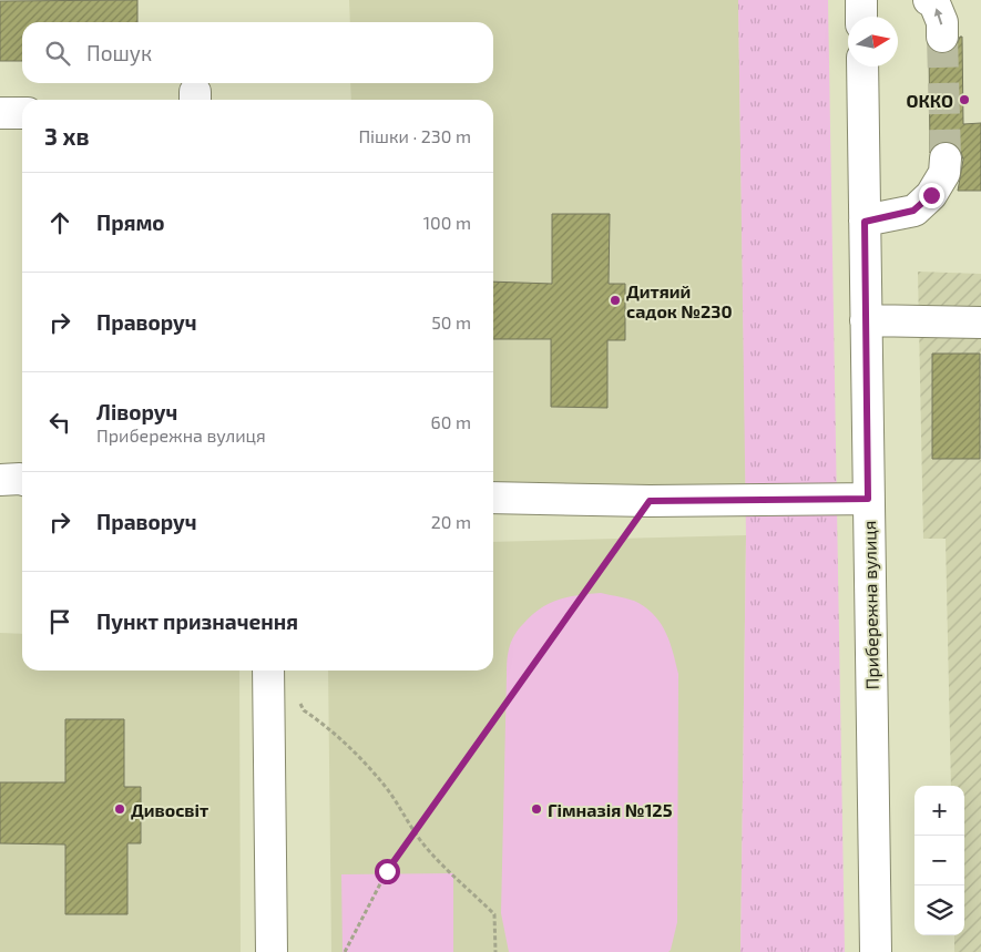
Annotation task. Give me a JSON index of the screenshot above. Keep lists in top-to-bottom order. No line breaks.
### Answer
{"streets":{"street":["Прибережна вулиця"]},"places":["ОККО","Дитяий садок №230","Дивосвіт","Гімназія №125"],"north":"right","page":{"search":"Пошук","heading":["3 хв","Пішки · 230 m"],"list":[["Прямо","100 m"],["Праворуч","50 m"],["Ліворуч","Прибережна вулиця","60 m"],["Праворуч","20 m"],"Пункт призначення"],"map_buttons":["+","−"]}}
